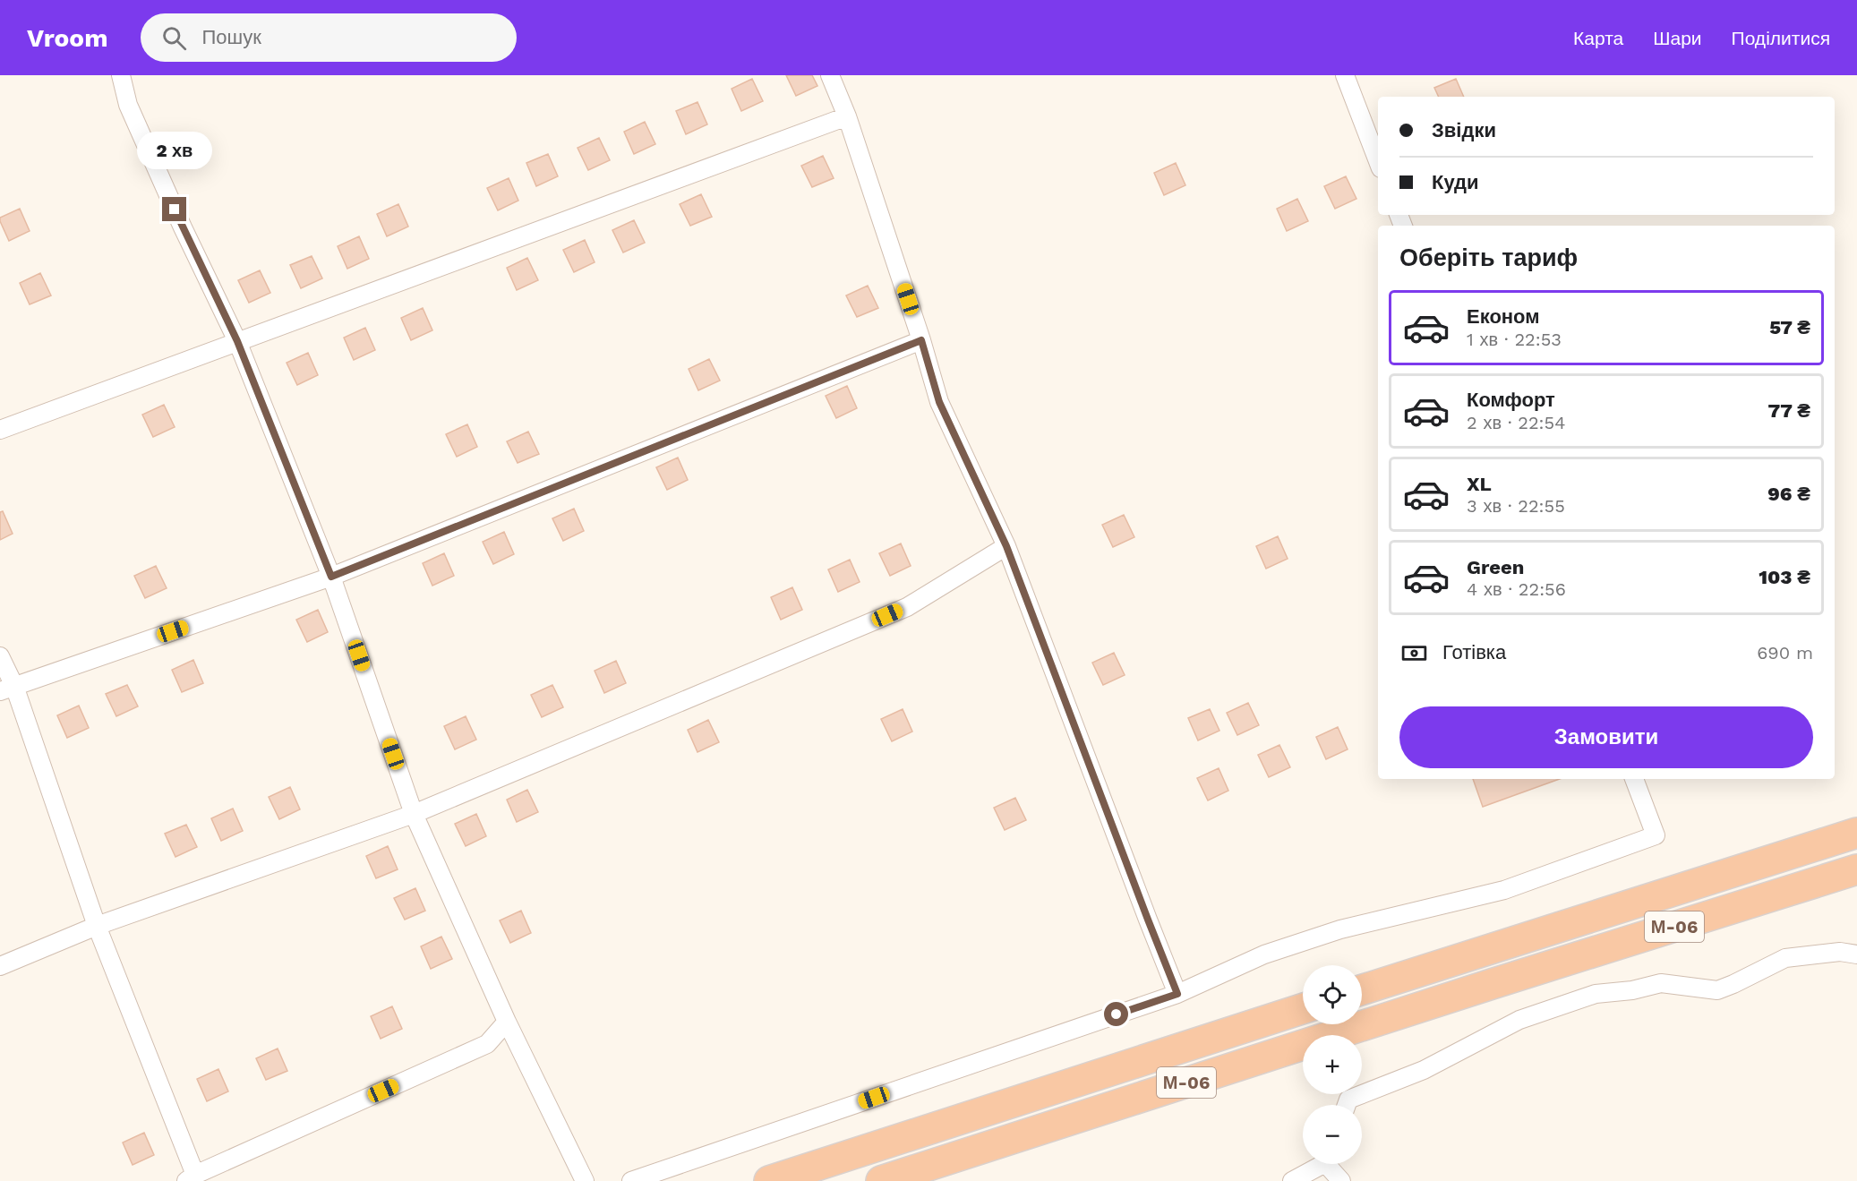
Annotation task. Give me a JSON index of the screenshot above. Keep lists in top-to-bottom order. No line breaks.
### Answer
{"streets":{"highway":["М-06"]},"page":{"header":"Vroom","search":"Пошук","nav":["Карта","Шари","Поділитися"],"banner":["Звідки","Куди"],"bubble":"2 хв","heading":"Оберіть тариф","list":[{"name":"Економ","note":"1 хв · 22:53","value":"57 ₴"},{"name":"Комфорт","note":"2 хв · 22:54","value":"77 ₴"},{"name":"XL","note":"3 хв · 22:55","value":"96 ₴"},{"name":"Green","note":"4 хв · 22:56","value":"103 ₴"}],"pay":["Готівка","690 m"],"buttons":"Замовити","map_buttons":["+","−"]}}
